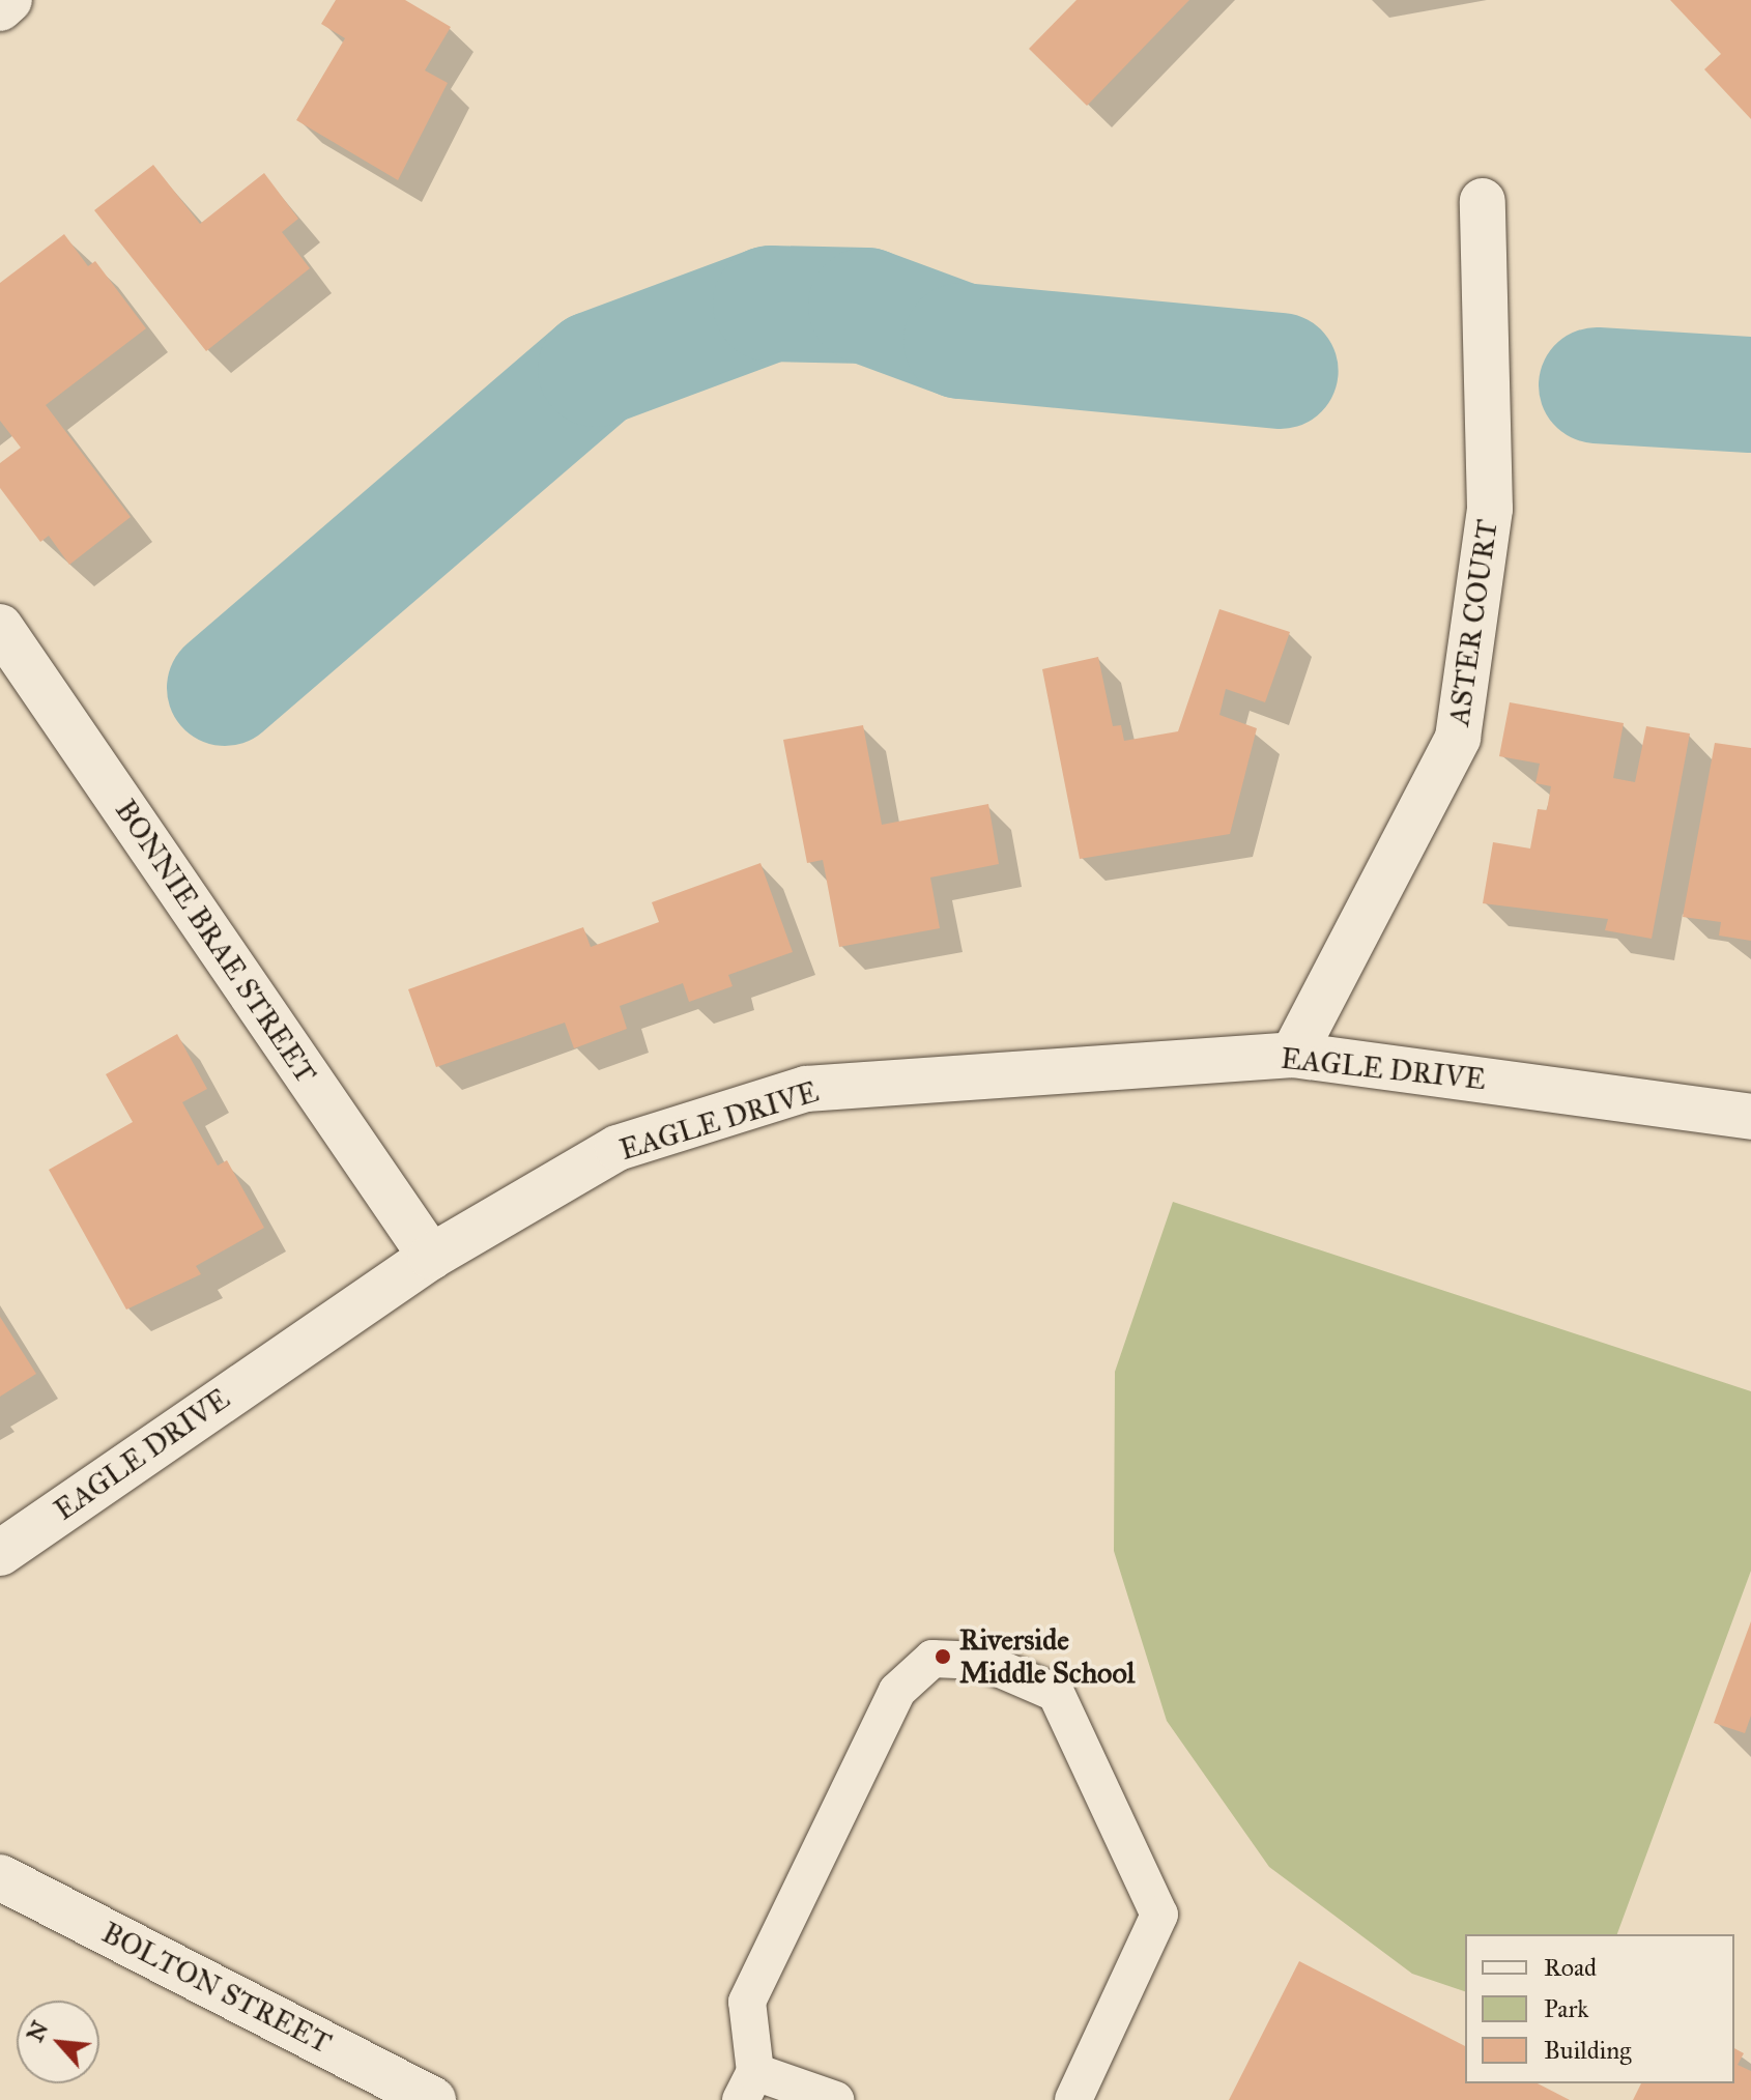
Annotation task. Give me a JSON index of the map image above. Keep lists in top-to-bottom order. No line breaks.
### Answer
{"streets":{"street":["ASTER COURT","BONNIE BRAE STREET","EAGLE DRIVE","BOLTON STREET"]},"crossings":[["ASTER COURT","EAGLE DRIVE"],["BONNIE BRAE STREET","EAGLE DRIVE"]],"places":["Riverside Middle School"],"legend":["Road","Park","Building"],"north":"top left"}
